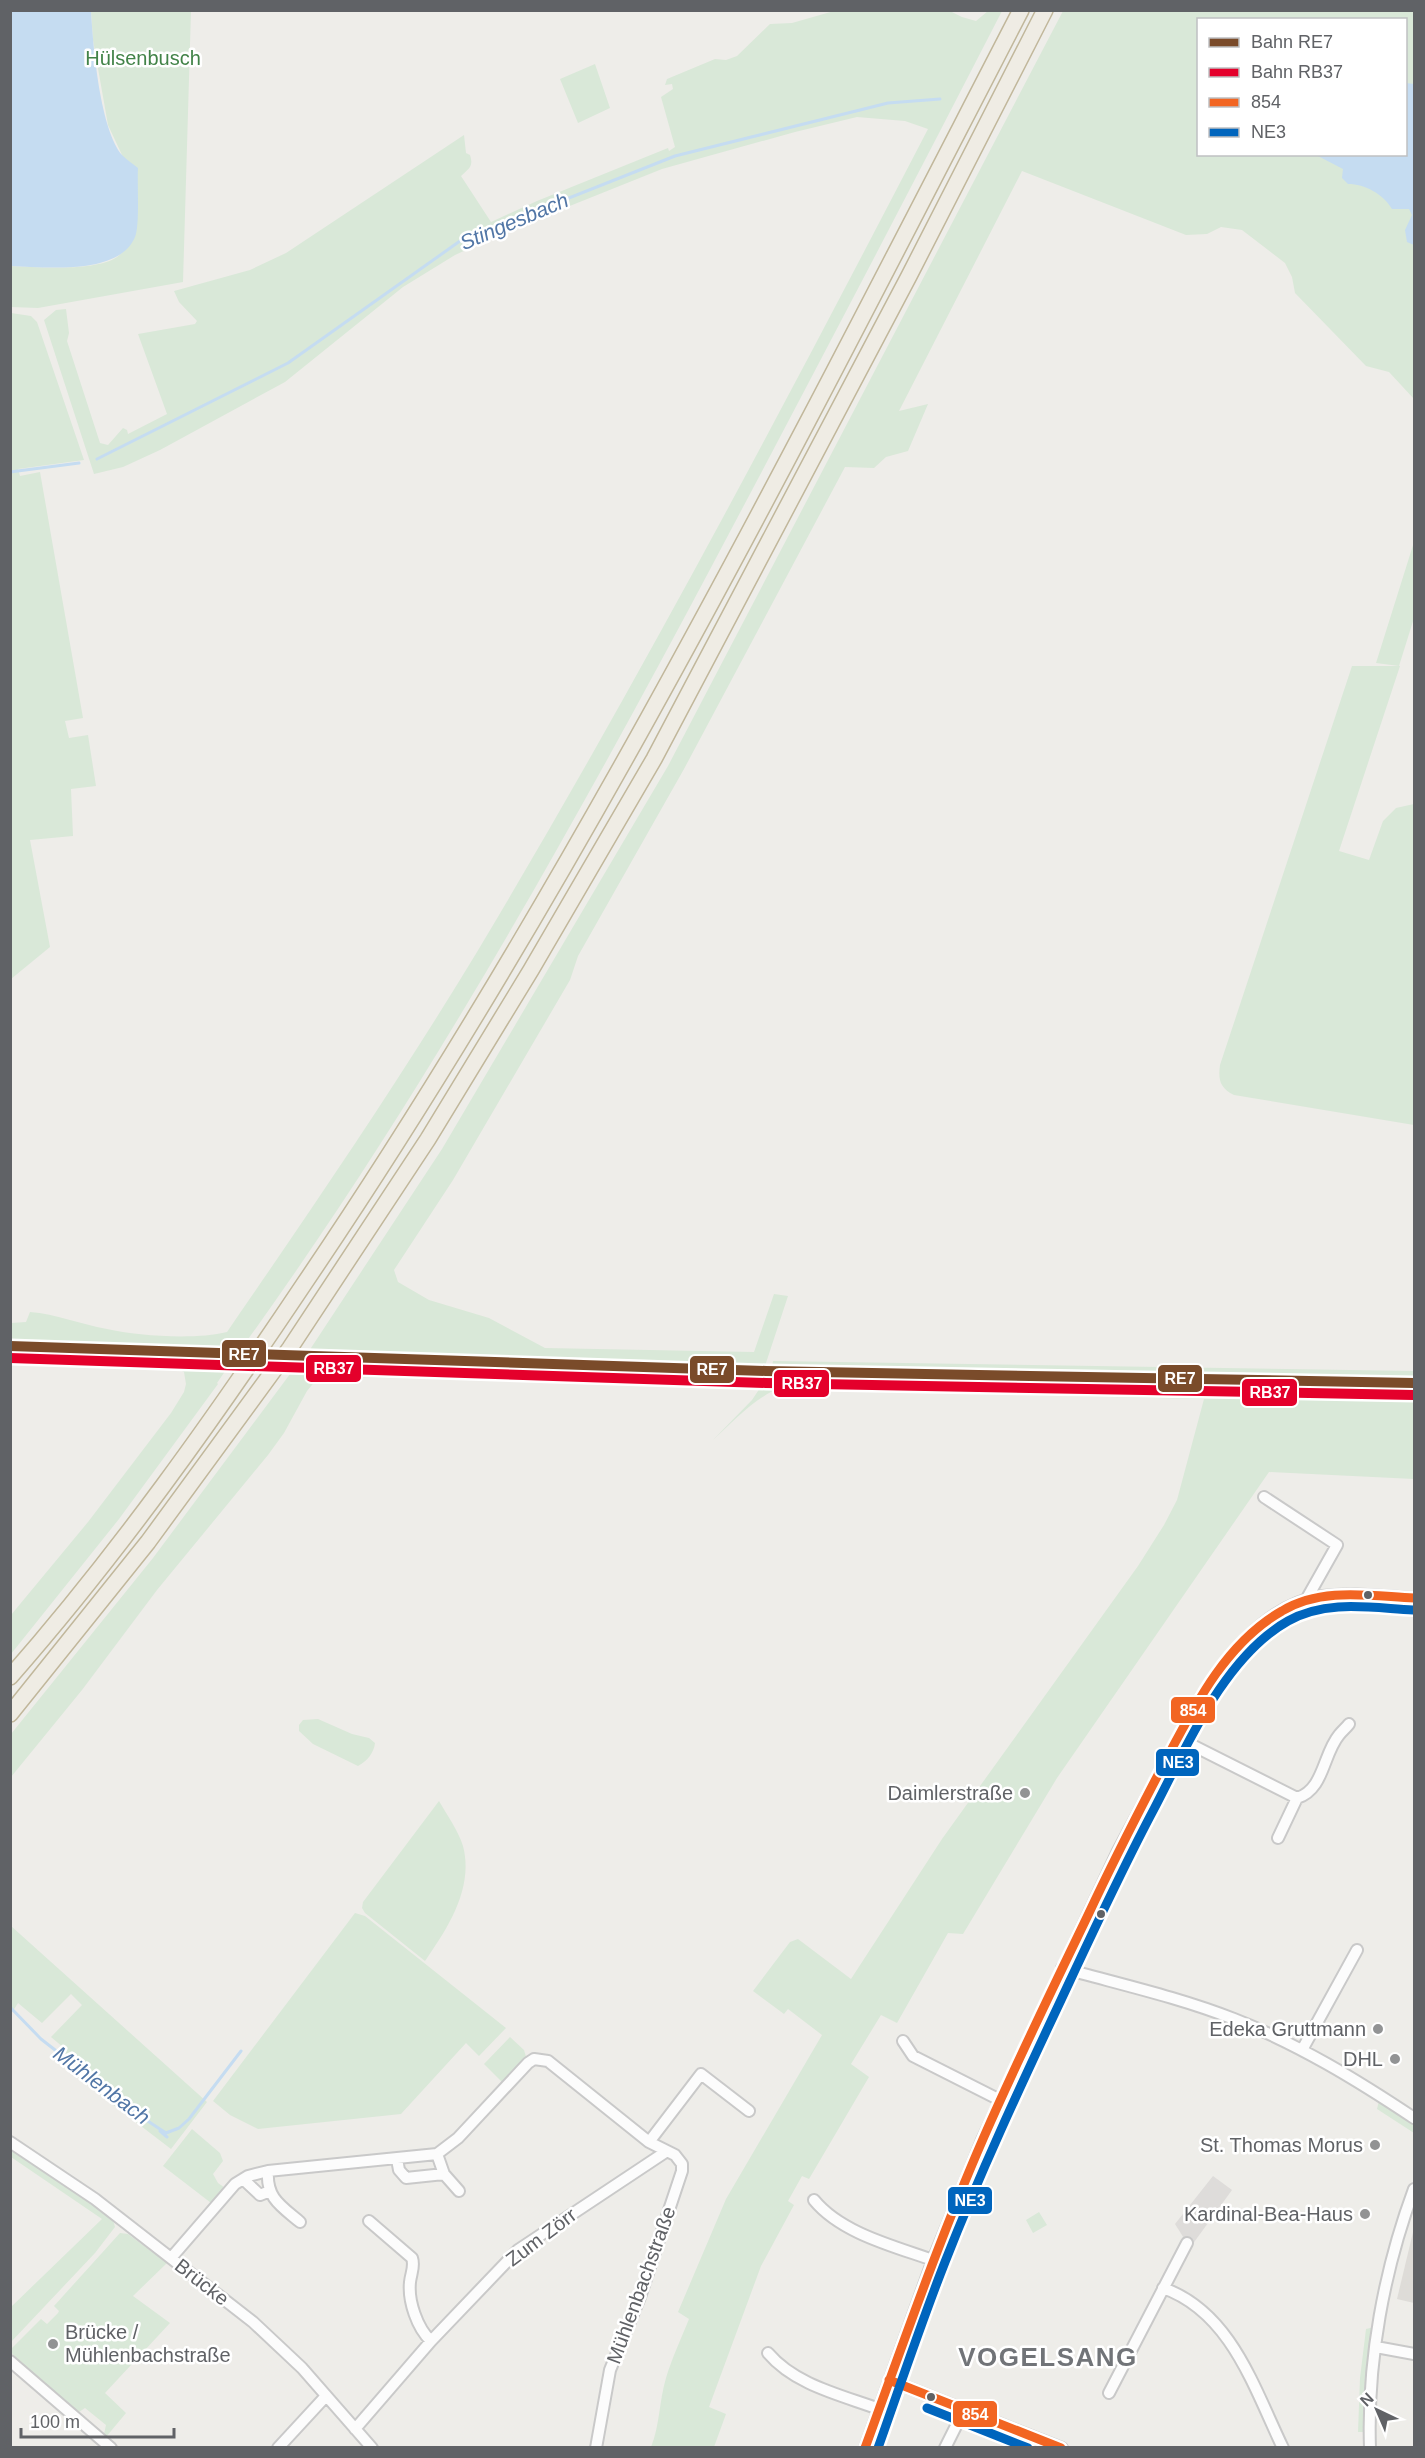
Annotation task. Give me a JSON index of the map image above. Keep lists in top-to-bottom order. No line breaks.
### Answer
{"streets":{"street":["Zum Zörr","Brücke","Mühlenbachstraße"]},"crossings":[["Zum Zörr","Brücke"],["Zum Zörr","Mühlenbachstraße"]],"districts":["VOGELSANG"],"water":["Stingesbach","Mühlenbach"],"parks":["Hülsenbusch"],"places":["Daimlerstraße","Edeka Gruttmann","DHL","St. Thomas Morus","Kardinal-Bea-Haus","Brücke / Mühlenbachstraße"],"lines":["rail line RE7","rail line RB37","transit line 854","transit line NE3"],"legend":["Bahn RE7","Bahn RB37","854","NE3"],"scale_bar":"100 m","north":"top left"}
